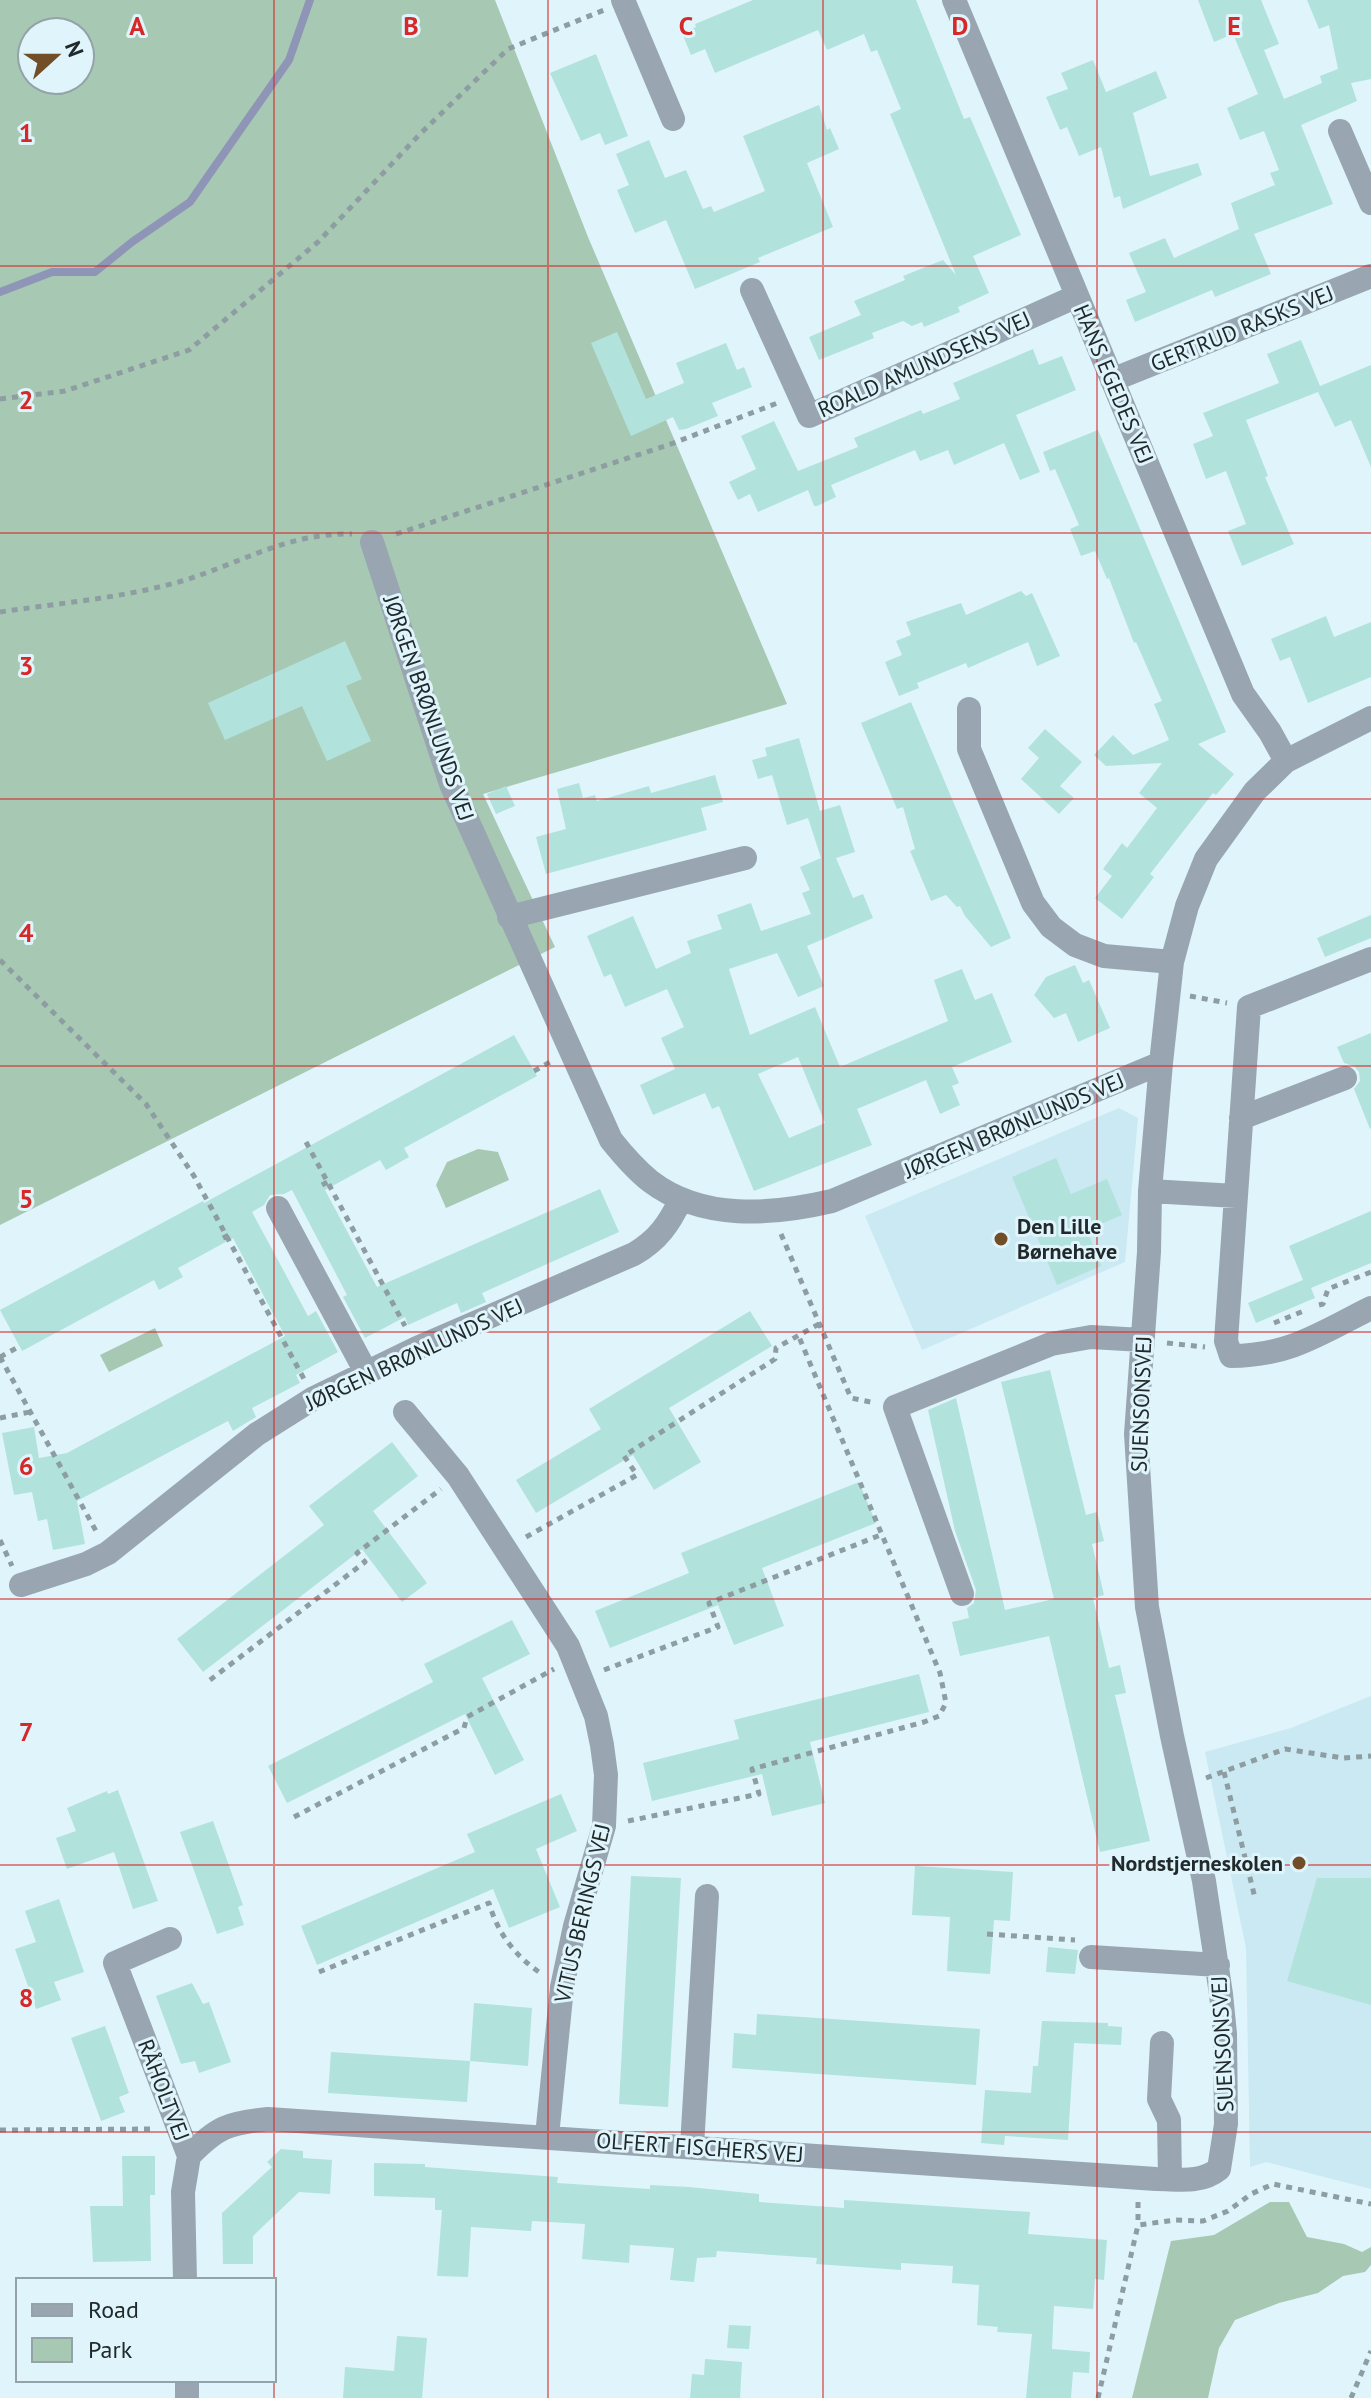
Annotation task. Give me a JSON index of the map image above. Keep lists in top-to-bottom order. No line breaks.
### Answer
{"streets":{"street":["GERTRUD RASKS VEJ","ROALD AMUNDSENS VEJ","HANS EGEDES VEJ","JØRGEN BRØNLUNDS VEJ","SUENSONSVEJ","VITUS BERINGS VEJ","RÅHOLTVEJ","OLFERT FISCHERS VEJ"]},"crossings":[["GERTRUD RASKS VEJ","HANS EGEDES VEJ"],["ROALD AMUNDSENS VEJ","HANS EGEDES VEJ"],["HANS EGEDES VEJ","SUENSONSVEJ"],["JØRGEN BRØNLUNDS VEJ","SUENSONSVEJ"],["SUENSONSVEJ","OLFERT FISCHERS VEJ"],["VITUS BERINGS VEJ","OLFERT FISCHERS VEJ"],["RÅHOLTVEJ","OLFERT FISCHERS VEJ"]],"places":["Den Lille Børnehave","Nordstjerneskolen"],"legend":["Road","Park"],"north":"right","grid":{"columns":["A","B","C","D","E"],"rows":["1","2","3","4","5","6","7","8"]}}
